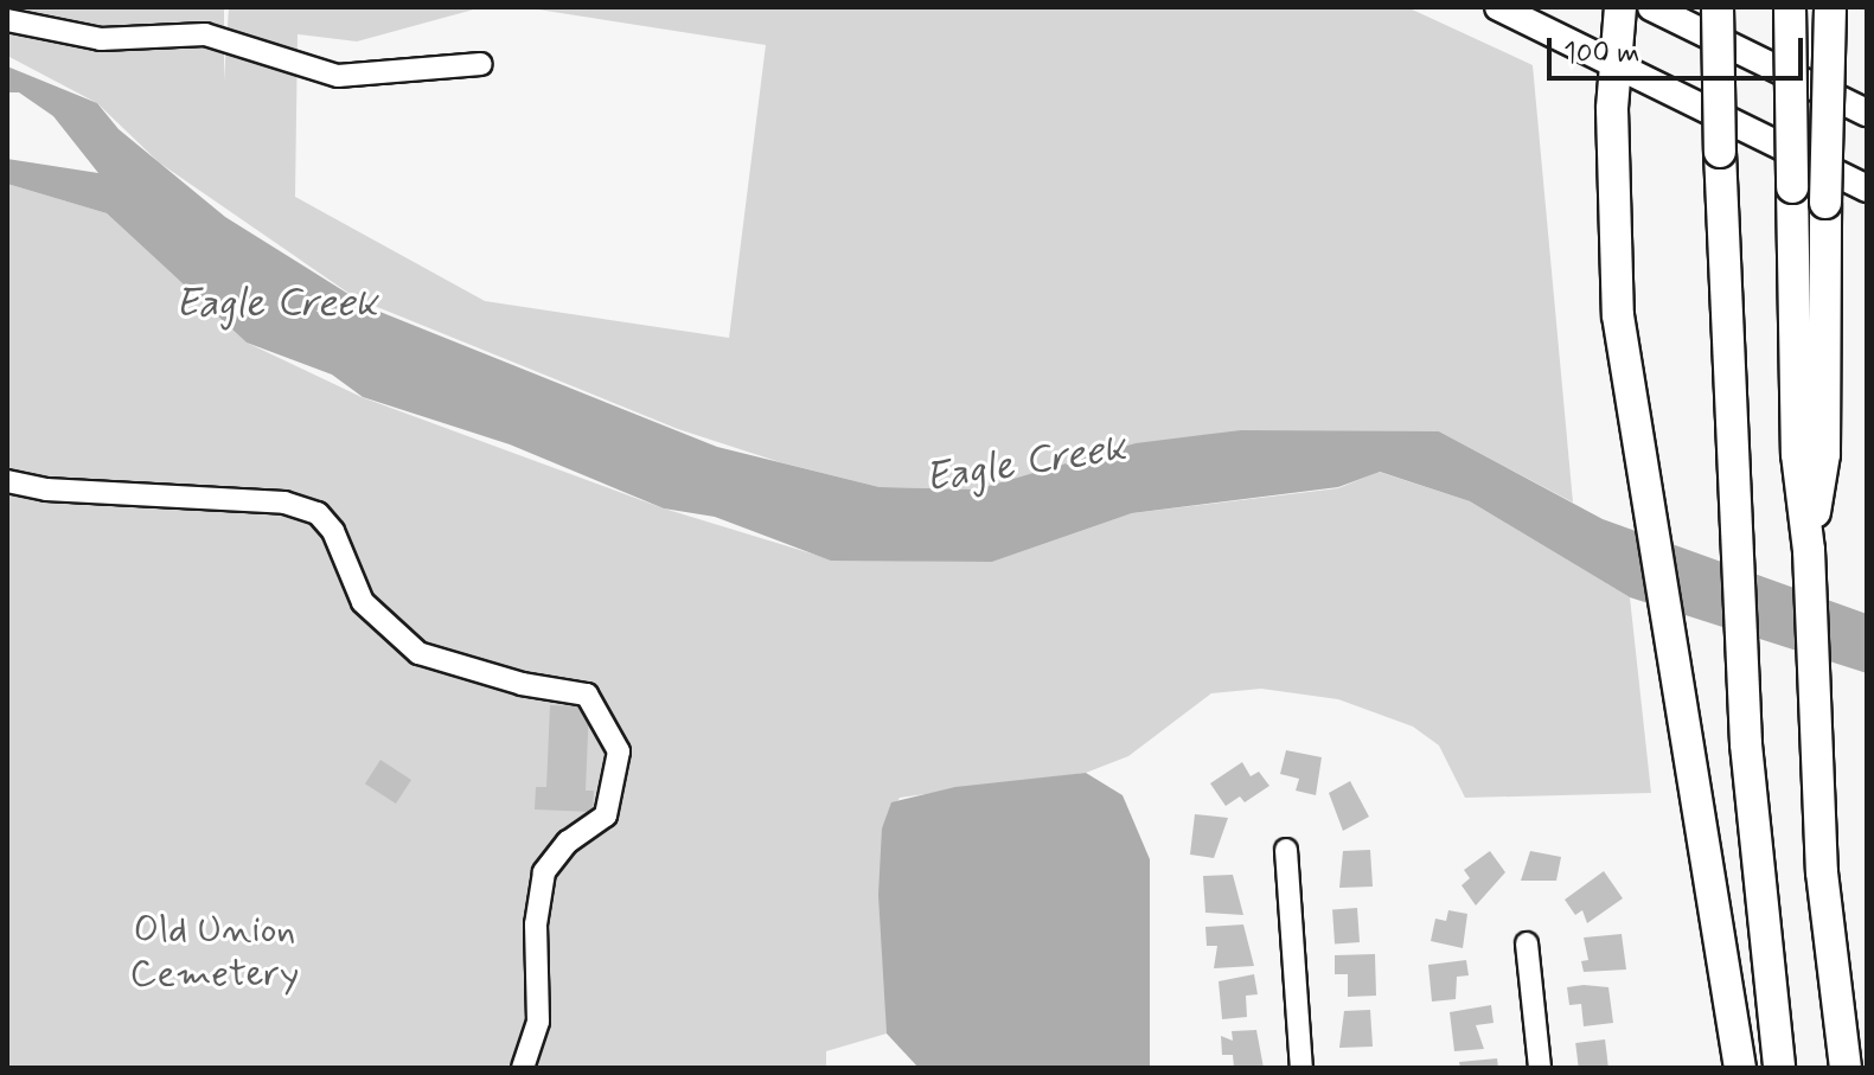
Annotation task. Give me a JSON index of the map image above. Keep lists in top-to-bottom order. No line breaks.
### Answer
{"water":["Eagle Creek"],"parks":["Old Union Cemetery"],"scale_bar":"100 m"}
